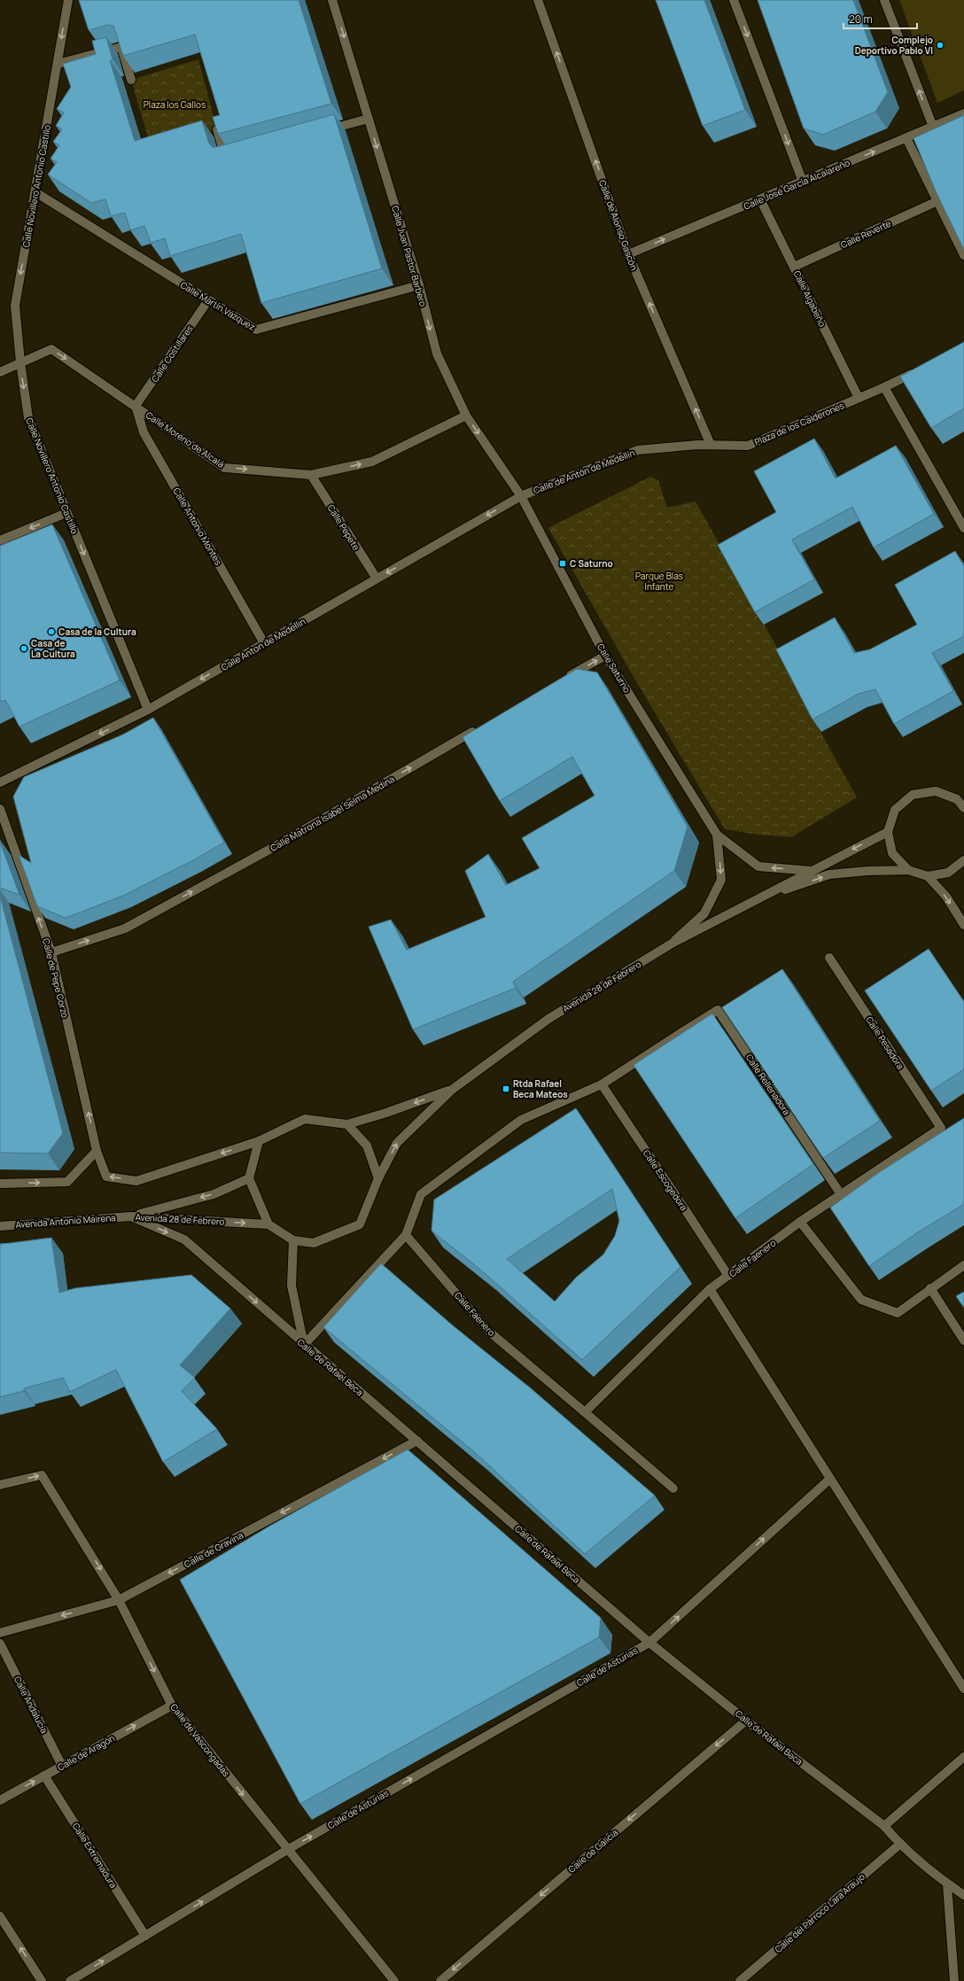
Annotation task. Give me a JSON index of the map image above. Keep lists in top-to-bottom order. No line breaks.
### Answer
{"streets":{"street":["Calle José García Alcalareño","Calle Novillero Antonio Castillo","Calle de Alonso Gascón","Calle Reverte","Calle Juan Pastor Barbero","Calle Algabeño","Calle Martín Vázquez","Calle Costillares","Plaza de los Calderones","Calle Moreno de Alcalá","Calle de Antón de Medellín","Calle Antonio Montes","Calle Pepete","Calle Anton de Medellin","Calle Saturno","Calle Matrona Isabel Selma Medina","Calle de Pepe Corzo","Avenida 28 de Febrero","Calle Pesadora","Calle Rellenadora","Calle Escogedora","Avenida Antonio Mairena","Calle Faenero","Calle de Rafael Beca","Calle de Gravina","Calle de Asturias","Calle Andalucia","Calle de Vascongadas","Calle de Aragón","Calle de Galicia","Calle Extremadura","Calle del Párroco Lara Araújo"]},"crossings":[["Calle José García Alcalareño","Calle de Alonso Gascón"],["Calle José García Alcalareño","Calle Algabeño"],["Calle Novillero Antonio Castillo","Calle Martín Vázquez"],["Calle Novillero Antonio Castillo","Calle Moreno de Alcalá"],["Calle Novillero Antonio Castillo","Calle Anton de Medellin"],["Calle de Alonso Gascón","Plaza de los Calderones"],["Calle de Alonso Gascón","Calle de Antón de Medellín"],["Calle Reverte","Calle Algabeño"],["Calle Juan Pastor Barbero","Calle Martín Vázquez"],["Calle Juan Pastor Barbero","Calle Moreno de Alcalá"],["Calle Juan Pastor Barbero","Calle de Antón de Medellín"],["Calle Juan Pastor Barbero","Calle Anton de Medellin"],["Calle Juan Pastor Barbero","Calle Saturno"],["Calle Algabeño","Plaza de los Calderones"],["Calle Martín Vázquez","Calle Costillares"],["Calle Costillares","Calle Moreno de Alcalá"],["Calle Costillares","Calle Antonio Montes"],["Plaza de los Calderones","Calle de Antón de Medellín"],["Calle Moreno de Alcalá","Calle Antonio Montes"],["Calle Moreno de Alcalá","Calle Pepete"],["Calle de Antón de Medellín","Calle Anton de Medellin"],["Calle de Antón de Medellín","Calle Saturno"],["Calle Antonio Montes","Calle Anton de Medellin"],["Calle Pepete","Calle Anton de Medellin"],["Calle Anton de Medellin","Calle Saturno"],["Calle Matrona Isabel Selma Medina","Calle de Pepe Corzo"],["Calle de Pepe Corzo","Avenida 28 de Febrero"],["Avenida 28 de Febrero","Avenida Antonio Mairena"],["Avenida 28 de Febrero","Calle de Rafael Beca"],["Calle Pesadora","Calle Faenero"],["Calle Rellenadora","Calle Escogedora"],["Calle Rellenadora","Calle Faenero"],["Calle Escogedora","Calle Faenero"],["Avenida Antonio Mairena","Calle de Rafael Beca"],["Calle de Rafael Beca","Calle de Gravina"],["Calle de Rafael Beca","Calle de Asturias"],["Calle de Rafael Beca","Calle de Galicia"],["Calle de Rafael Beca","Calle del Párroco Lara Araújo"],["Calle de Gravina","Calle de Vascongadas"],["Calle de Asturias","Calle de Vascongadas"],["Calle de Asturias","Calle Extremadura"],["Calle Andalucia","Calle de Aragón"],["Calle de Vascongadas","Calle de Aragón"],["Calle de Aragón","Calle Extremadura"]],"one_way":["Calle José García Alcalareño","Calle Novillero Antonio Castillo","Calle de Alonso Gascón","Calle Juan Pastor Barbero","Calle Moreno de Alcalá","Calle Anton de Medellin","Calle Matrona Isabel Selma Medina","Calle de Gravina","Calle de Asturias","Calle de Vascongadas","Calle de Aragón","Calle de Galicia"],"parks":["Plaza los Gallos","Parque Blas Infante"],"places":{"other":["Complejo Deportivo Pablo VI","Casa de la Cultura","Casa de La Cultura"],"transit":["C Saturno","Rtda Rafael Beca Mateos"]},"scale_bar":"20 m"}
